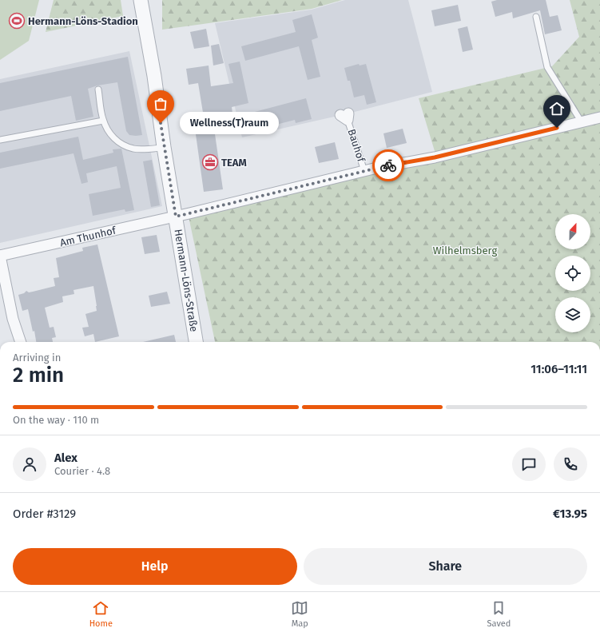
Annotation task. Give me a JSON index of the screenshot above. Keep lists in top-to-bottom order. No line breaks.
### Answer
{"streets":{"street":["Am Thunhof","Hermann-Löns-Straße"],"lane":["Bauhof"]},"crossings":[["Bauhof","Hermann-Löns-Straße"],["Am Thunhof","Hermann-Löns-Straße"]],"parks":["Wilhelmsberg"],"places":{"sports":["Hermann-Löns-Stadion"],"other":["Wellness(T)raum"],"office":["TEAM"]},"north":"top","page":{"bubble":"Wellness(T)raum","heading":["2 min","Arriving in","11:06–11:11"],"panel":["Alex","Courier · 4.8","Order #3129","€13.95"],"bar":"On the way · 110 m","buttons":["Help","Share"],"tabs":["Home","Map","Saved"]}}
